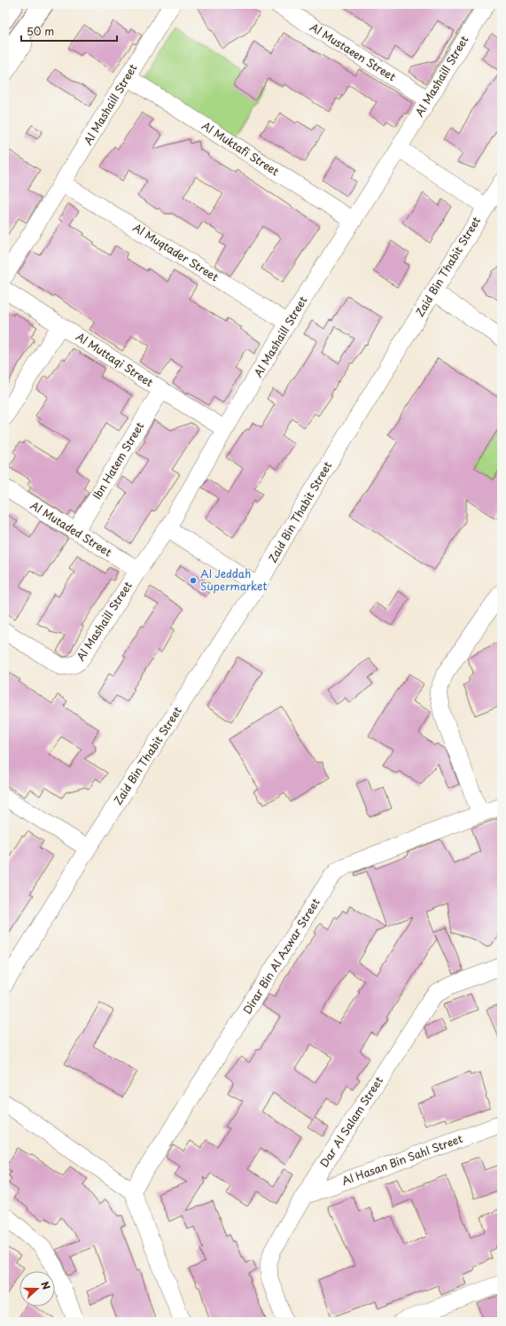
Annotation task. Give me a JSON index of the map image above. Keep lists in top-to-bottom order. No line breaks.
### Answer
{"streets":{"street":["Al Mustaeen Street","Al Mashaill Street","Al Muktafi Street","Al Muqtader Street","Zaid Bin Thabit Street","Al Muttaqi Street","Ibn Hatem Street","Al Mutaded Street","Dirar Bin Al Azwar Street","Dar Al Salam Street","Al Hasan Bin Sahl Street"]},"crossings":[["Al Mustaeen Street","Al Mashaill Street"],["Al Mashaill Street","Al Muktafi Street"],["Al Mashaill Street","Al Muqtader Street"],["Al Mashaill Street","Al Muttaqi Street"],["Al Mashaill Street","Al Mutaded Street"],["Al Muttaqi Street","Ibn Hatem Street"],["Ibn Hatem Street","Al Mutaded Street"],["Dar Al Salam Street","Al Hasan Bin Sahl Street"]],"places":["Al Jeddah Supermarket"],"scale_bar":"50 m","north":"right"}
